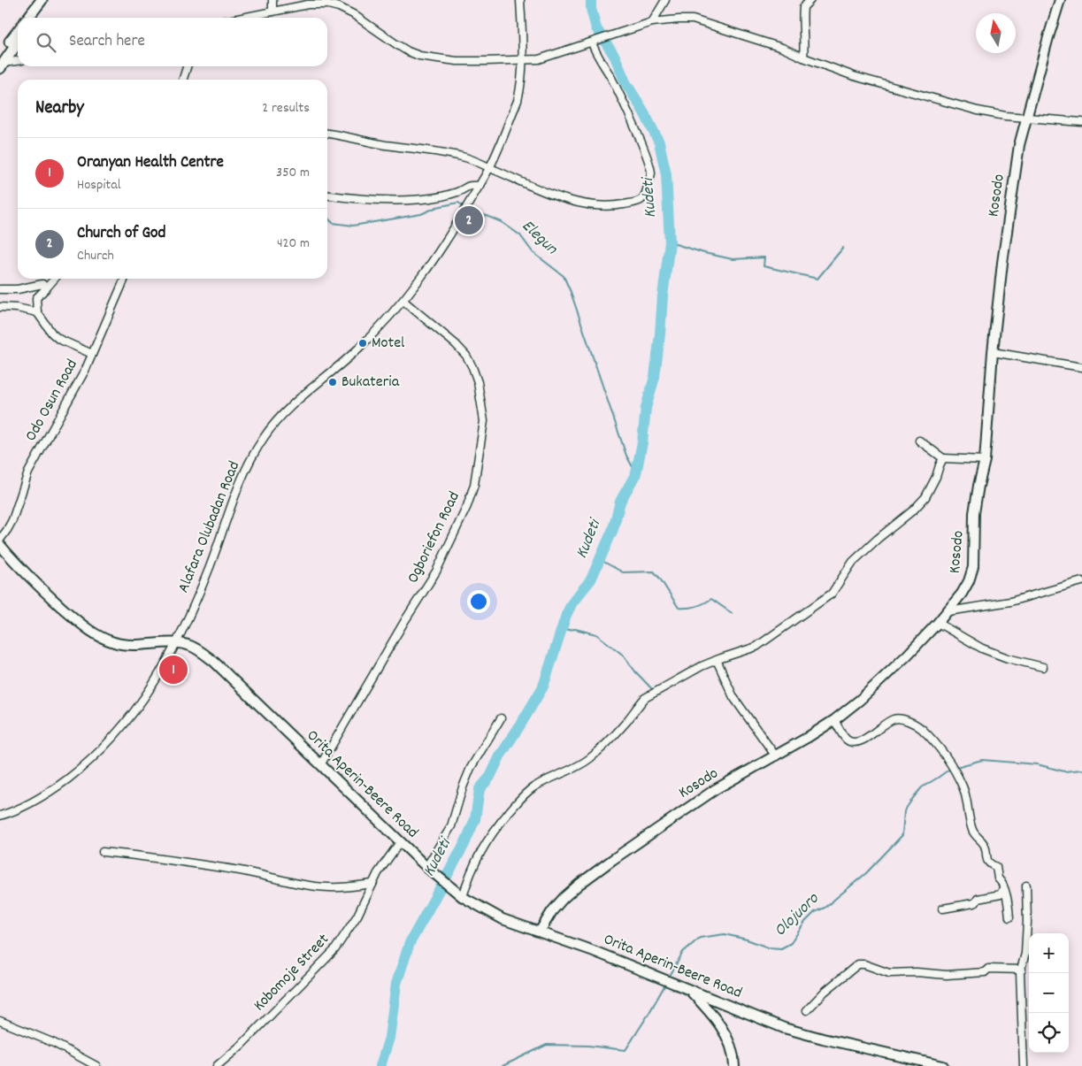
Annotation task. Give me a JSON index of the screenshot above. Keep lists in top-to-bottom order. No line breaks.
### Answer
{"streets":{"main road":["Kosodo","Orita Aperin-Beere Road"],"street":["Odo Osun Road","Alafara Olubadan Road","Ogboriefon Road","Kobomoje Street"]},"crossings":[["Kosodo","Orita Aperin-Beere Road"],["Alafara Olubadan Road","Ogboriefon Road"],["Alafara Olubadan Road","Orita Aperin-Beere Road"],["Ogboriefon Road","Orita Aperin-Beere Road"],["Orita Aperin-Beere Road","Kobomoje Street"]],"water":["Kudeti","Elegun","Olojuoro"],"places":["Motel","Bukateria"],"north":"top","page":{"search":"Search here","heading":["Nearby","2 results"],"list":[{"mark":"1","name":"Oranyan Health Centre","note":"Hospital","value":"350 m"},{"mark":"2","name":"Church of God","note":"Church","value":"420 m"}],"pins":["2","1"],"map_buttons":["+","−"]}}
